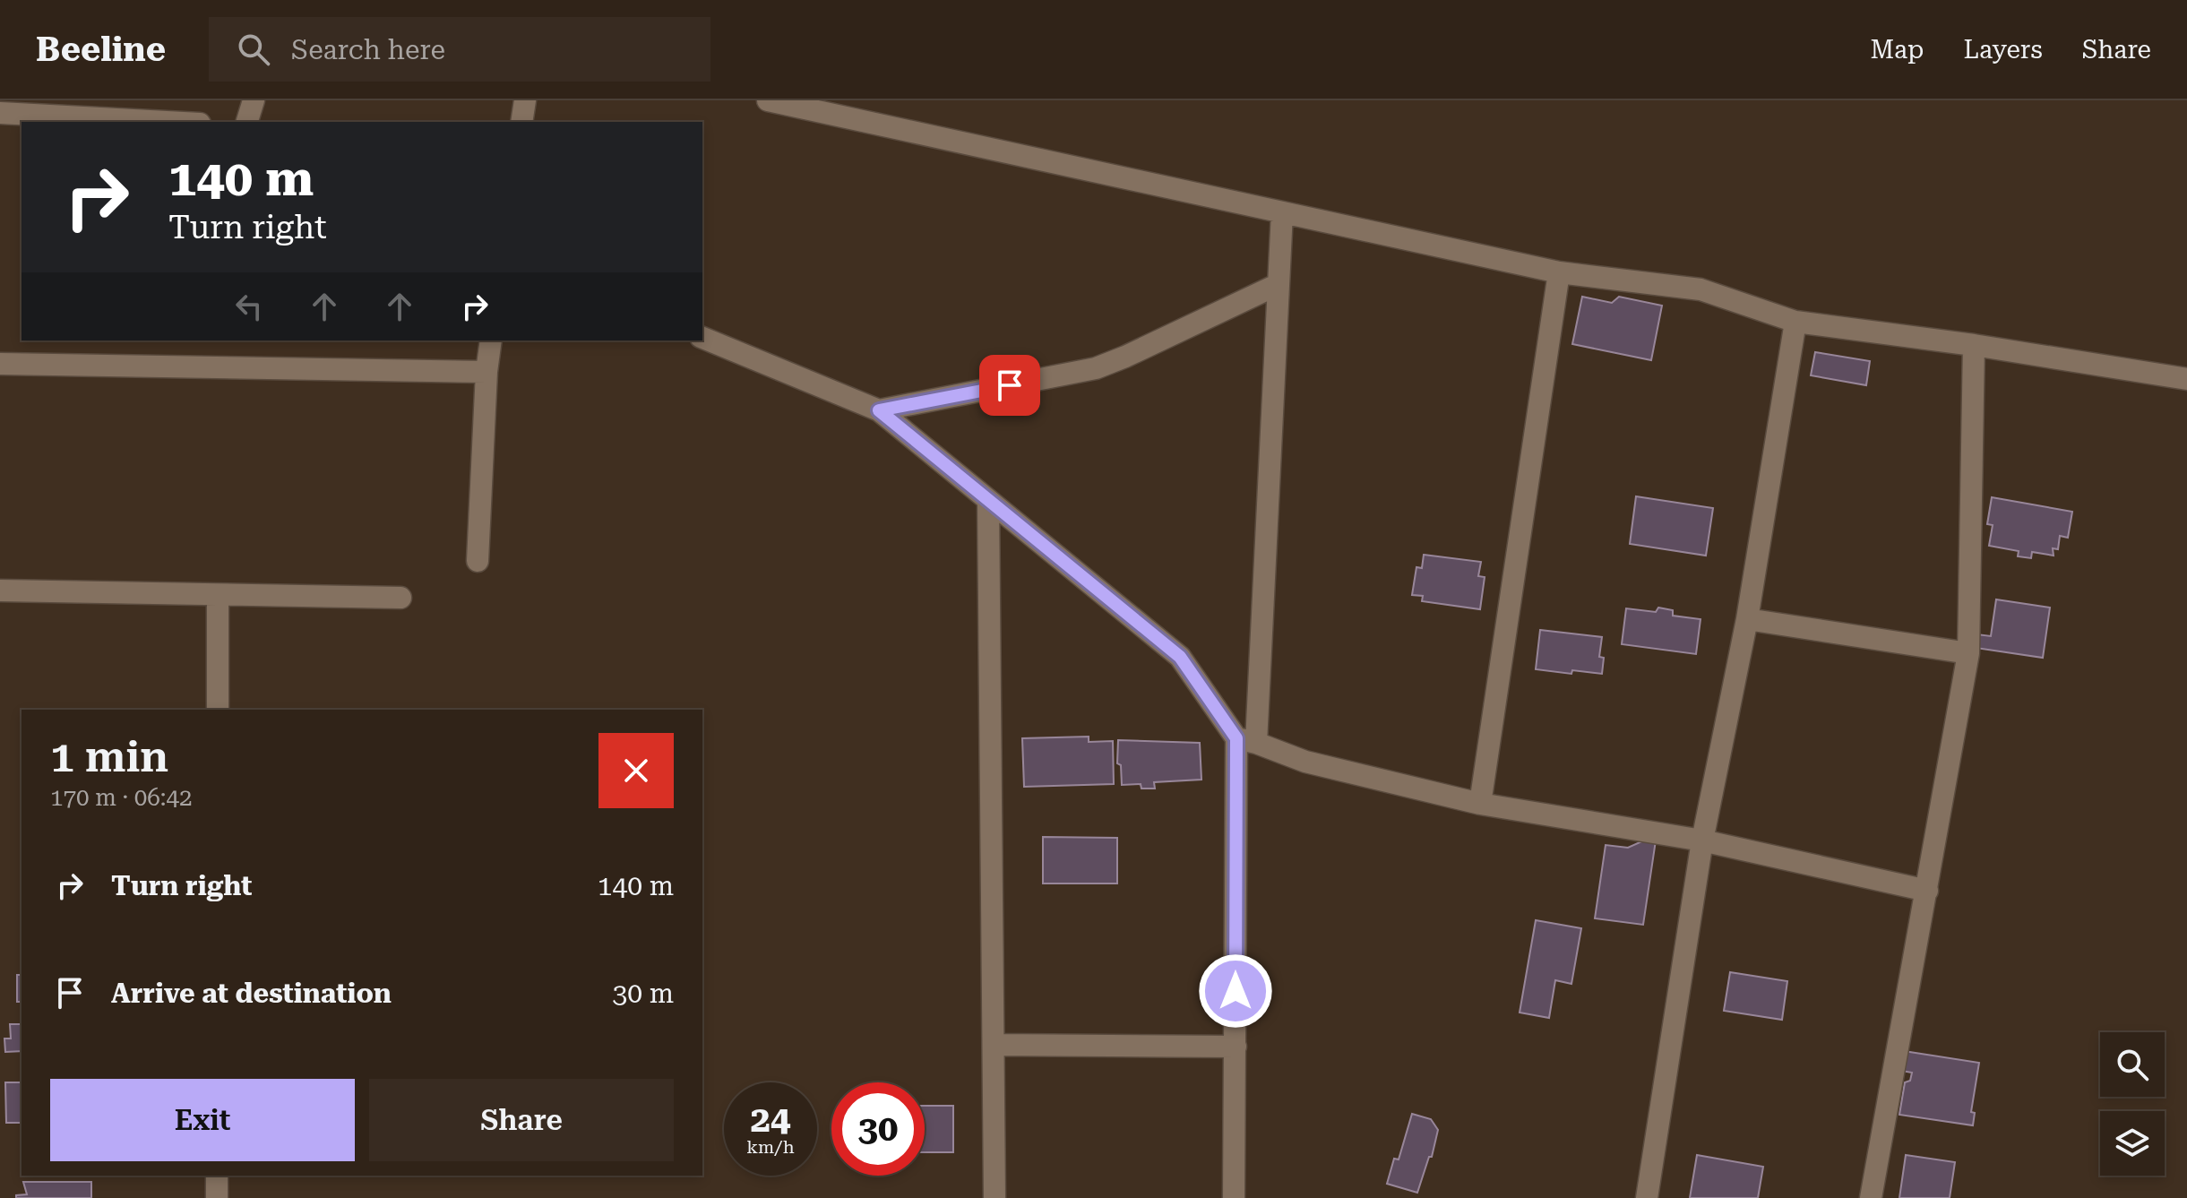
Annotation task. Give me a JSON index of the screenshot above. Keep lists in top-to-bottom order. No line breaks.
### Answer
{"page":{"header":"Beeline","search":"Search here","nav":["Map","Layers","Share"],"turn":["140 m","Turn right"],"heading":["1 min","170 m · 06:42"],"list":[{"name":"Turn right","value":"140 m"},{"name":"Arrive at destination","value":"30 m"}],"buttons":["Exit","Share"],"speed":"24 km/h","limit":"30"}}
